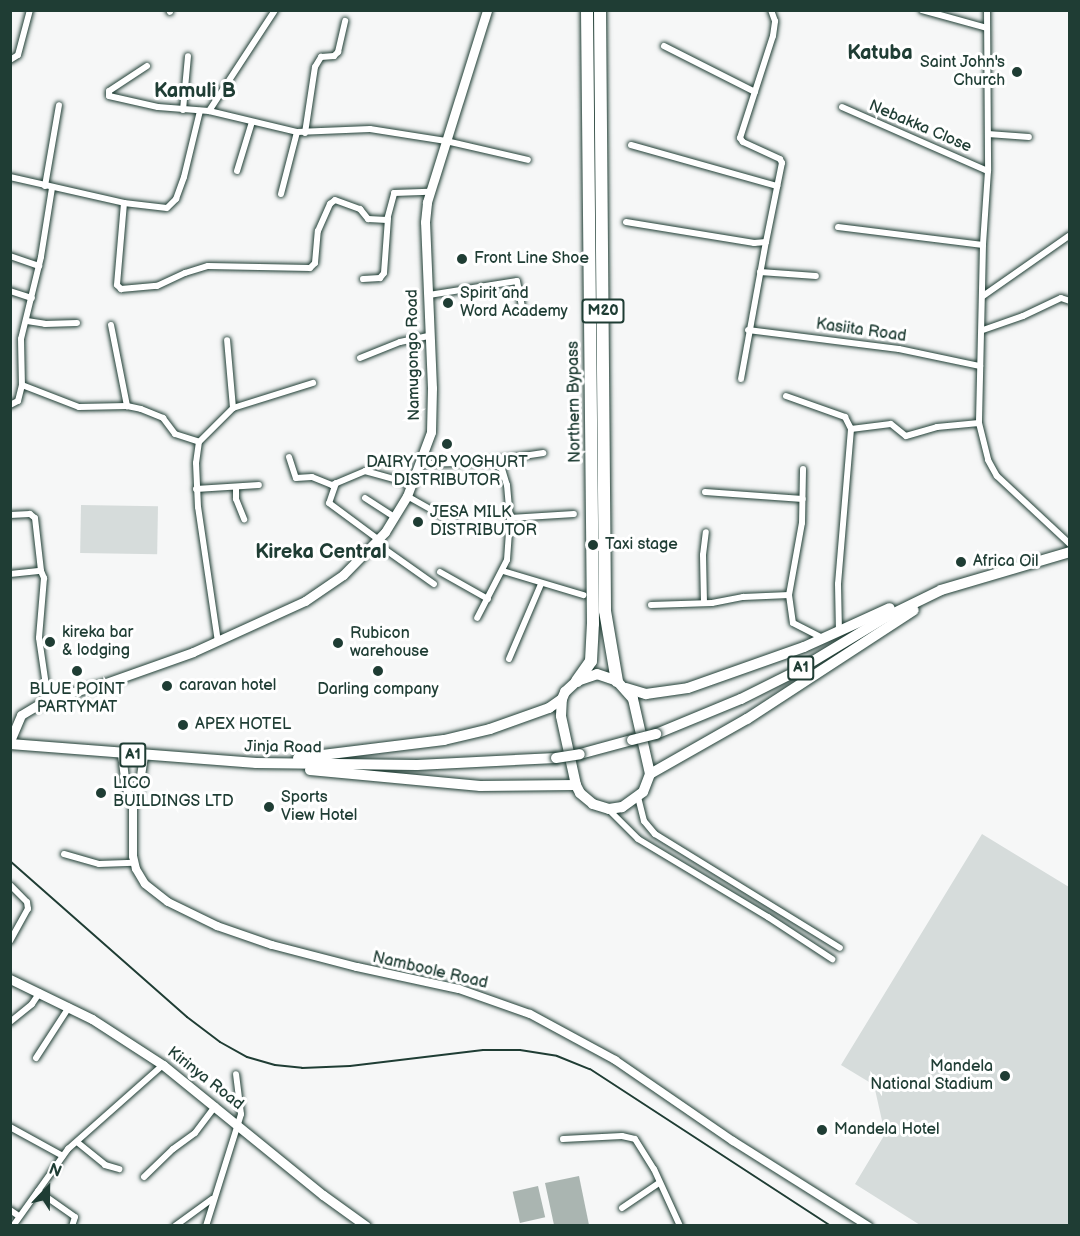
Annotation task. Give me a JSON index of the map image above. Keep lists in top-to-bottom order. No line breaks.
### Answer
{"streets":{"highway":["M20","Northern Bypass","A1","Jinja Road"],"main road":["Namugongo Road","Kirinya Road"],"street":["Nebakka Close","Kasiita Road","Namboole Road"]},"crossings":[["Namugongo Road","Jinja Road"],["A1","Jinja Road"],["Jinja Road","Namboole Road"]],"districts":["Katuba","Kamuli B","Kireka Central"],"places":["Saint John's Church","Front Line Shoe","Spirit and Word Academy","DAIRY TOP YOGHURT DISTRIBUTOR","JESA MILK DISTRIBUTOR","Taxi stage","Africa Oil","kireka bar & lodging","Rubicon warehouse","BLUE POINT PARTYMAT","Darling company","caravan hotel","APEX HOTEL","LICO BUILDINGS LTD","Sports View Hotel","Mandela National Stadium","Mandela Hotel"],"north":"top"}
